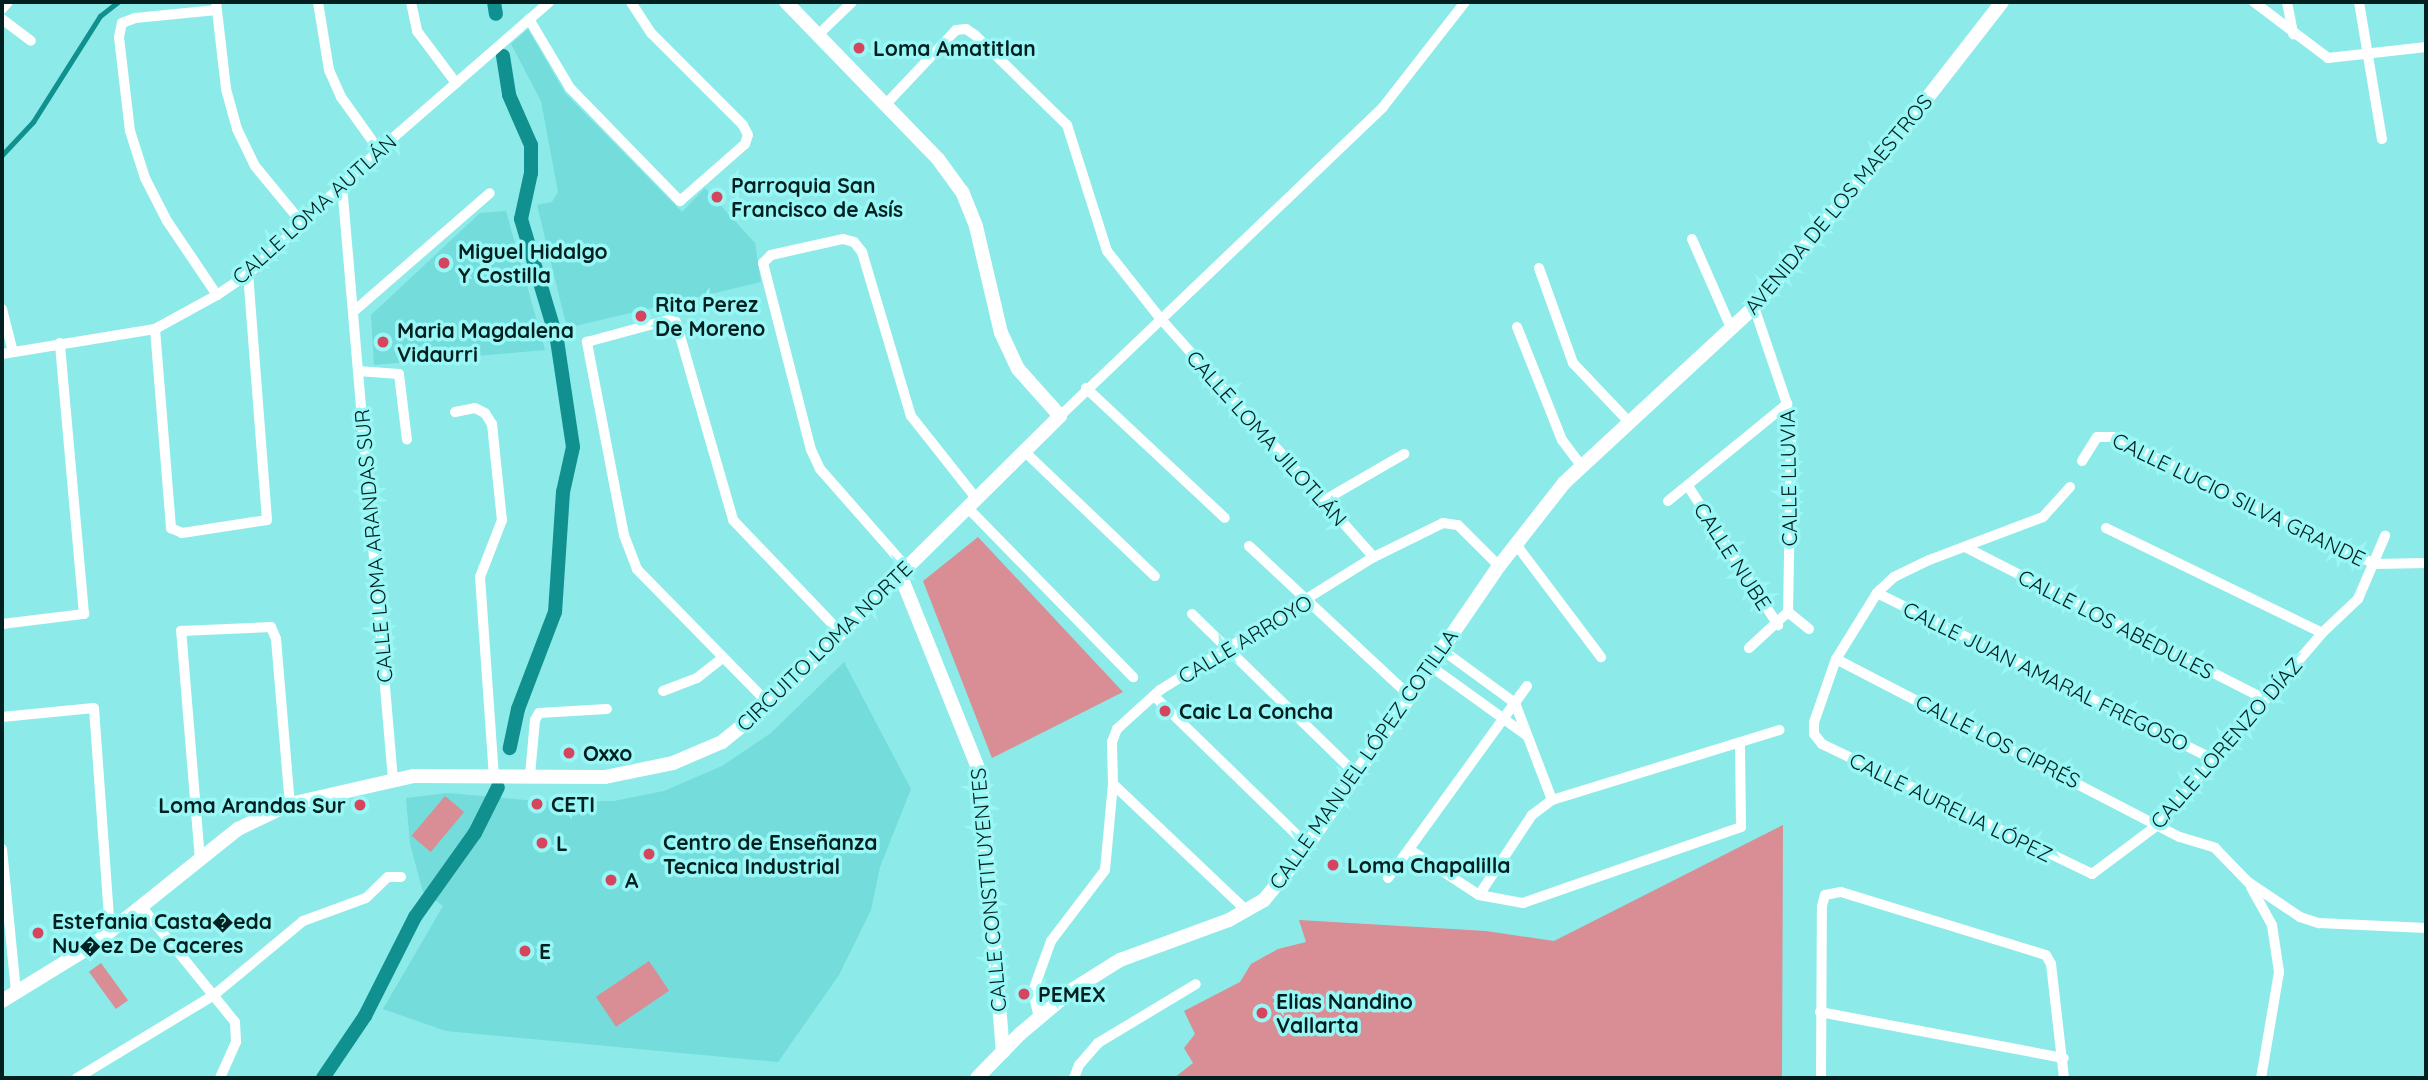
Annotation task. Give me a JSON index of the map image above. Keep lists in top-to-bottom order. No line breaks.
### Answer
{"streets":{"street":["AVENIDA DE LOS MAESTROS","CALLE LOMA AUTLÁN","CALLE LOMA JILOTLÁN","CALLE LLUVIA","CALLE LUCIO SILVA GRANDE","CALLE LOMA ARANDAS SUR","CALLE NUBE","CALLE LOS ABEDULES","CALLE ARROYO","CIRCUITO LOMA NORTE","CALLE JUAN AMARAL FREGOSO","CALLE LOS CIPRÉS","CALLE LORENZO DÍAZ","CALLE MANUEL LÓPEZ COTILLA","CALLE AURELIA LÓPEZ","CALLE CONSTITUYENTES"]},"crossings":[["AVENIDA DE LOS MAESTROS","CALLE LLUVIA"],["AVENIDA DE LOS MAESTROS","CALLE MANUEL LÓPEZ COTILLA"],["CALLE LOMA AUTLÁN","CALLE LOMA ARANDAS SUR"],["CALLE LOMA JILOTLÁN","CALLE ARROYO"],["CALLE LOMA JILOTLÁN","CIRCUITO LOMA NORTE"],["CALLE LUCIO SILVA GRANDE","CALLE LORENZO DÍAZ"],["CALLE LOMA ARANDAS SUR","CIRCUITO LOMA NORTE"],["CALLE LOS ABEDULES","CALLE LORENZO DÍAZ"],["CALLE ARROYO","CALLE MANUEL LÓPEZ COTILLA"],["CIRCUITO LOMA NORTE","CALLE CONSTITUYENTES"],["CALLE JUAN AMARAL FREGOSO","CALLE LORENZO DÍAZ"],["CALLE LOS CIPRÉS","CALLE LORENZO DÍAZ"],["CALLE LOS CIPRÉS","CALLE AURELIA LÓPEZ"],["CALLE LORENZO DÍAZ","CALLE AURELIA LÓPEZ"],["CALLE MANUEL LÓPEZ COTILLA","CALLE CONSTITUYENTES"]],"places":["Loma Amatitlan","Parroquia San Francisco de Asís","Miguel Hidalgo Y Costilla","Rita Perez De Moreno","Maria Magdalena Vidaurri","Caic La Concha","Oxxo","CETI","Loma Arandas Sur","L","Centro de Enseñanza Tecnica Industrial","Loma Chapalilla","A","Estefania Casta�eda Nu�ez De Caceres","E","PEMEX","Elias Nandino Vallarta"]}
